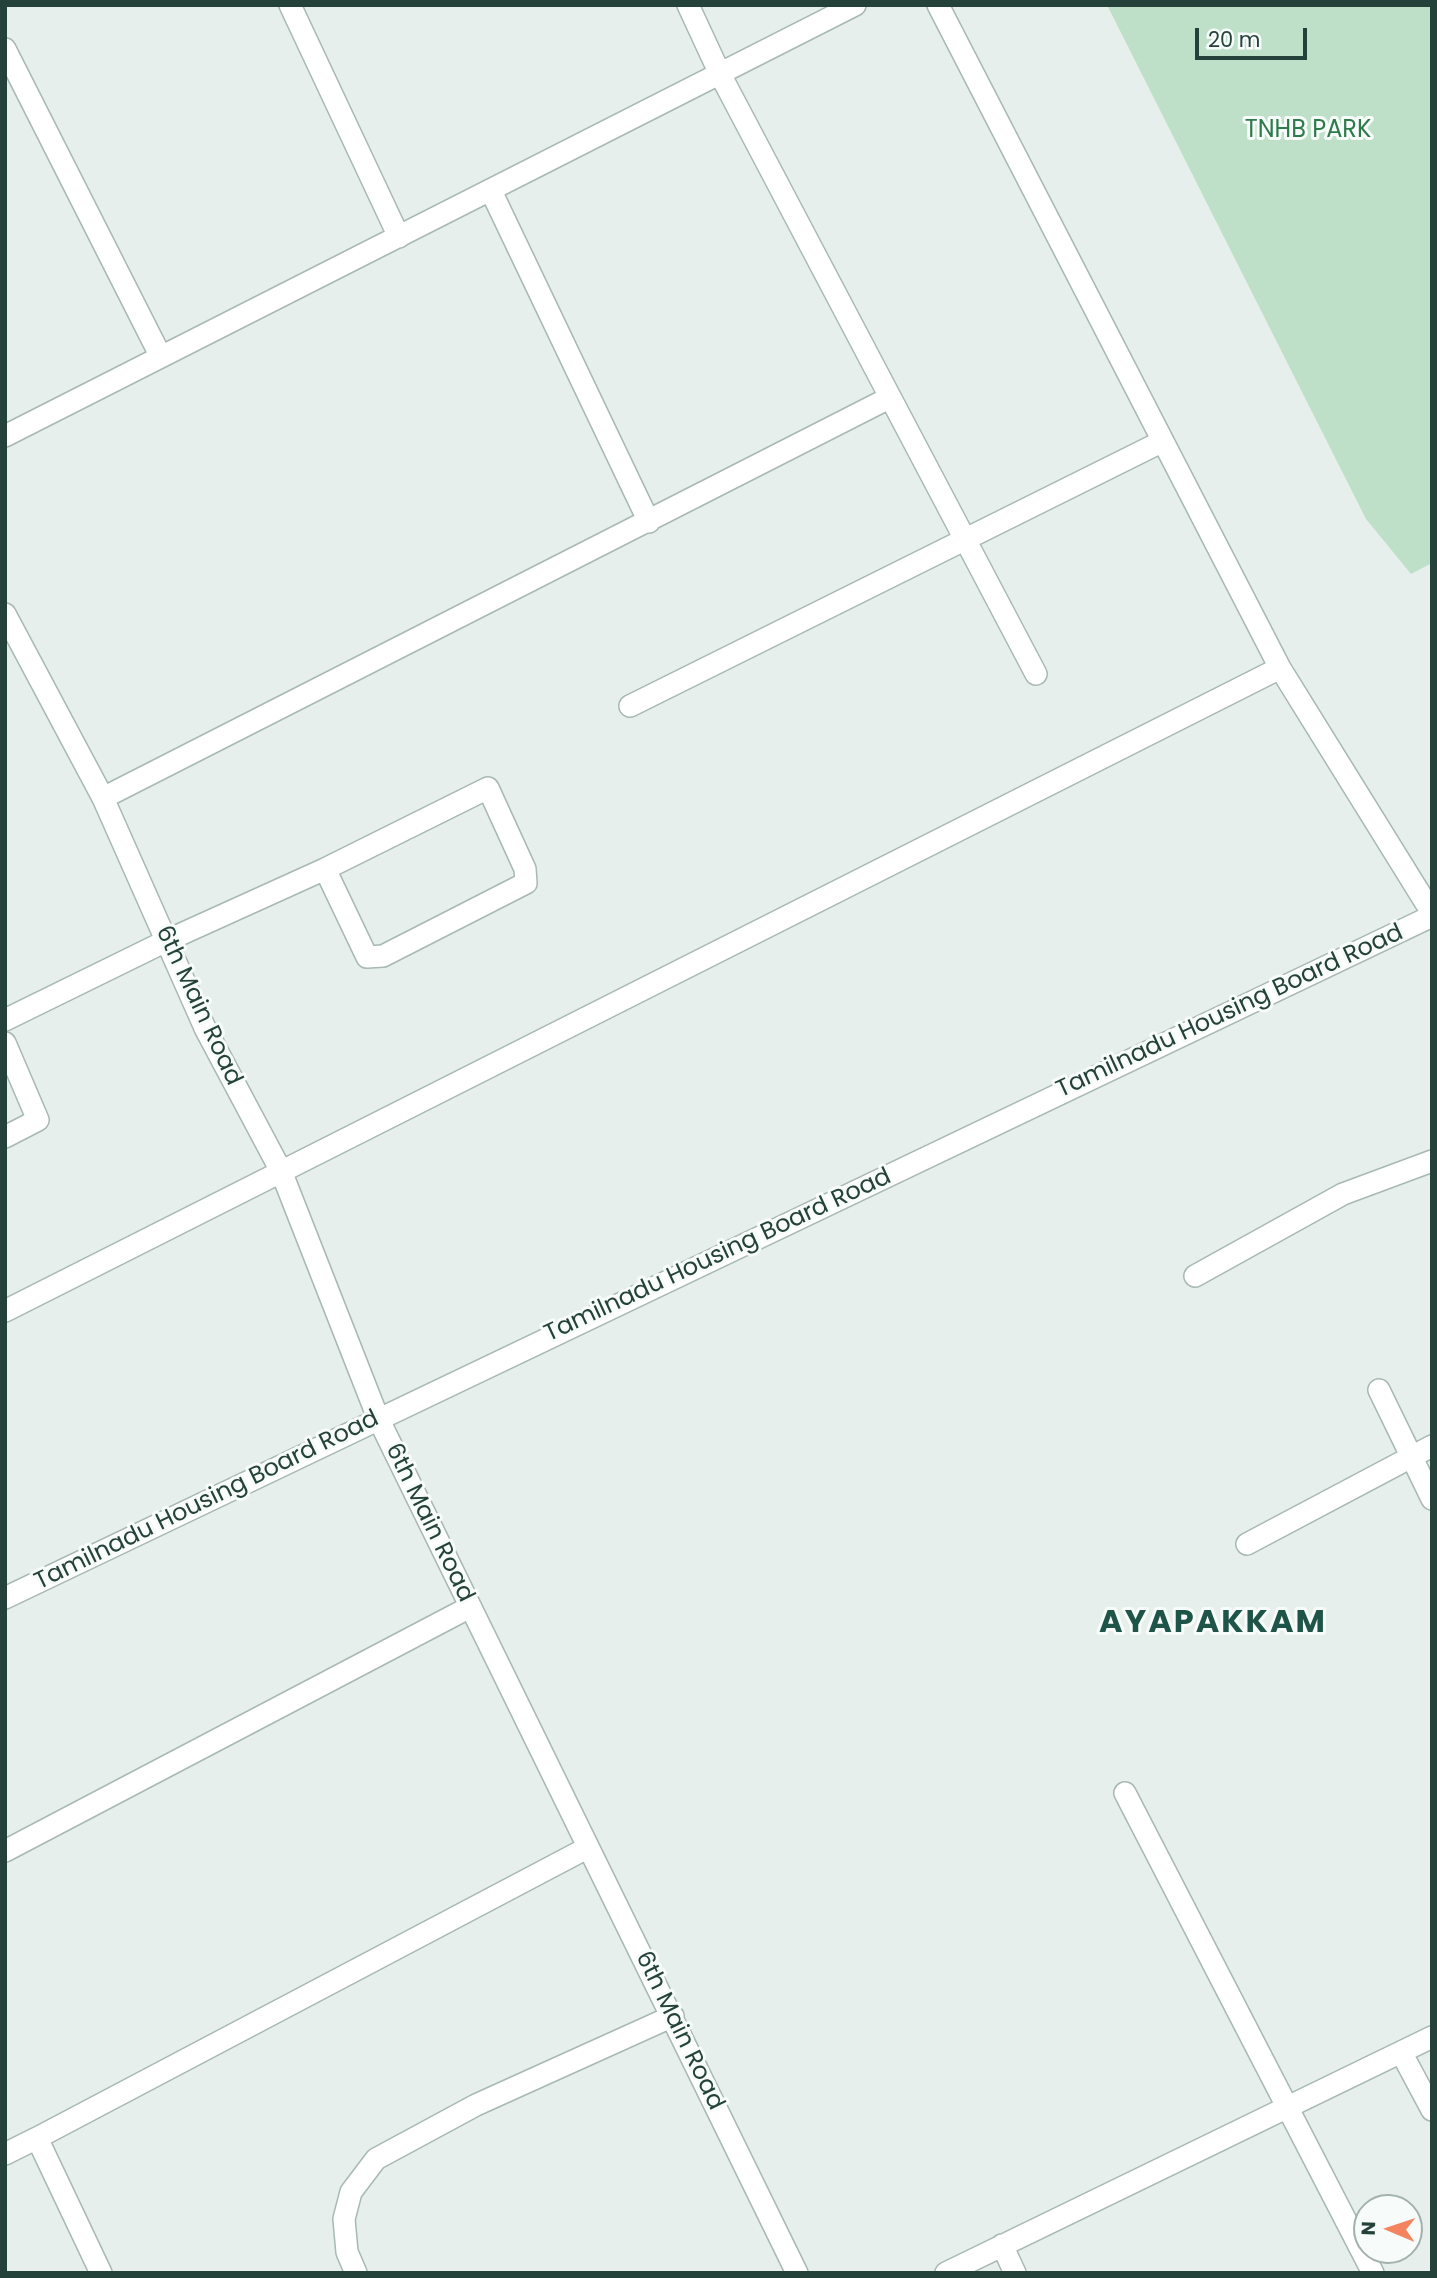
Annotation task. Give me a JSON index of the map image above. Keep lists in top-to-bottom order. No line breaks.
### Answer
{"streets":{"street":["6th Main Road","Tamilnadu Housing Board Road"]},"crossings":[["6th Main Road","Tamilnadu Housing Board Road"]],"districts":["AYAPAKKAM"],"parks":["TNHB PARK"],"scale_bar":"20 m","north":"left"}
